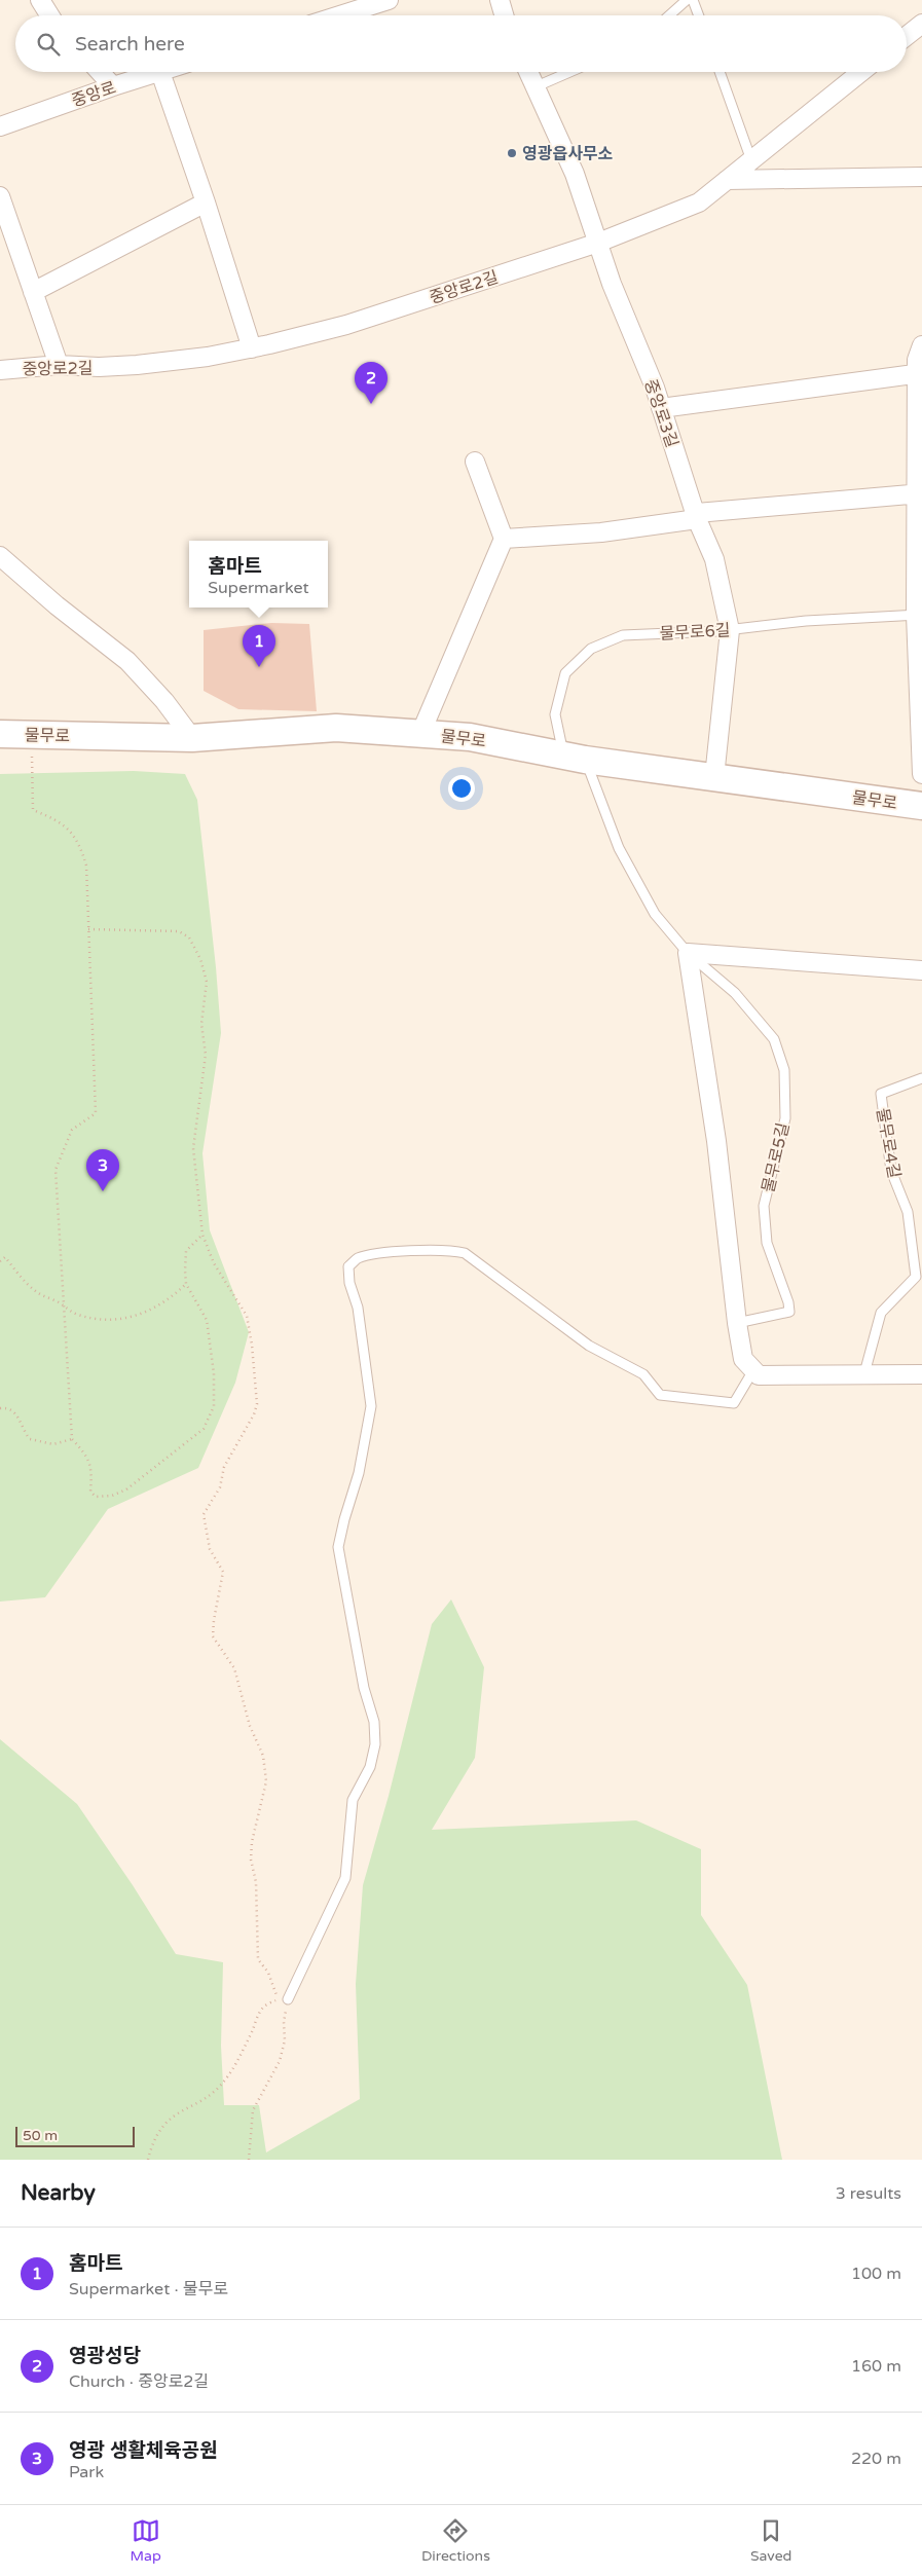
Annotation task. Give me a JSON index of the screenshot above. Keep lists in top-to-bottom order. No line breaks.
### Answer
{"streets":{"main road":["물무로"],"street":["중앙로","중앙로2길","중앙로3길"],"lane":["물무로6길","물무로4길","물무로5길"]},"crossings":[["중앙로2길","중앙로3길"],["중앙로3길","물무로6길"],["중앙로3길","물무로"],["물무로6길","물무로"],["물무로6길","물무로5길"],["물무로","물무로5길"]],"places":["영광읍사무소"],"scale_bar":"50 m","page":{"search":"Search here","pins":["2","1","3"],"popup":["홈마트","Supermarket"],"scale":"50 m","heading":["Nearby","3 results"],"list":[{"mark":"1","name":"홈마트","note":"Supermarket · 물무로","value":"100 m"},{"mark":"2","name":"영광성당","note":"Church · 중앙로2길","value":"160 m"},{"mark":"3","name":"영광 생활체육공원","note":"Park","value":"220 m"}],"nav":["Map","Directions","Saved"]}}
